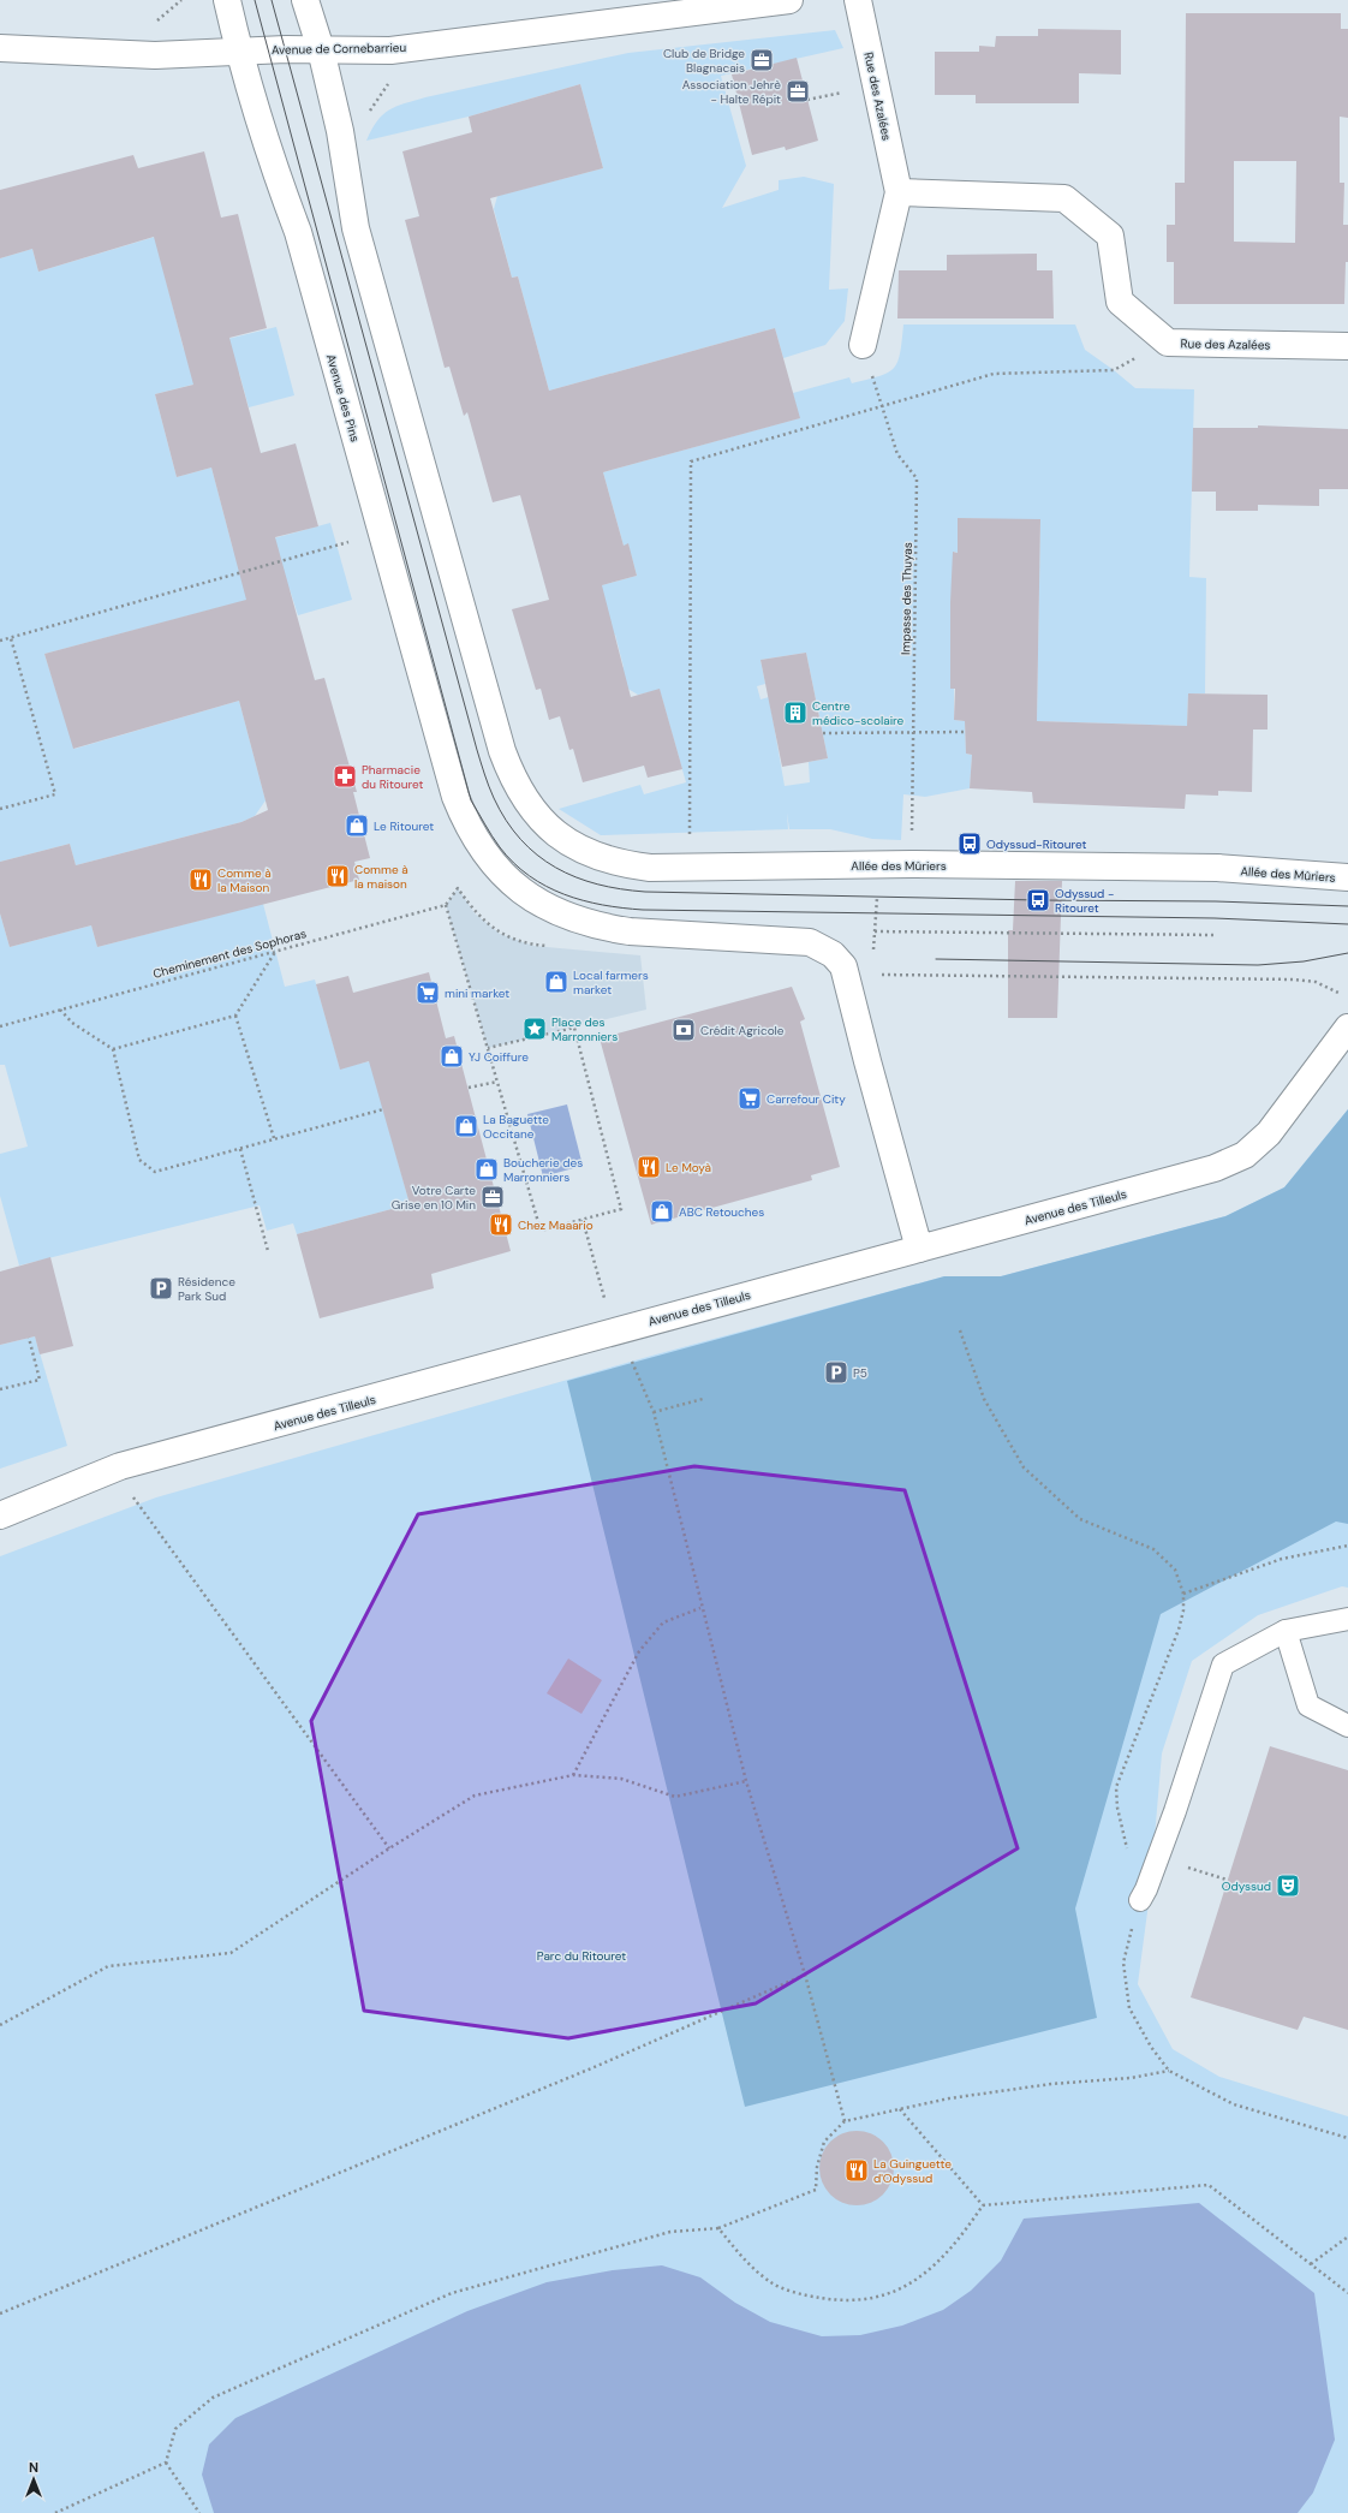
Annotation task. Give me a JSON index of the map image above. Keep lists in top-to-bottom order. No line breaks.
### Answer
{"streets":{"street":["Avenue de Cornebarrieu","Rue des Azalées","Avenue des Pins","Allée des Mûriers","Avenue des Tilleuls"],"path":["Impasse des Thuyas","Cheminement des Sophoras"]},"crossings":[["Avenue de Cornebarrieu","Avenue des Pins"],["Avenue de Cornebarrieu","Allée des Mûriers"],["Rue des Azalées","Impasse des Thuyas"],["Impasse des Thuyas","Allée des Mûriers"]],"parks":["Parc du Ritouret"],"places":{"office":["Club de Bridge Blagnacais","Association Jehrè - Halte Répit","Votre Carte Grise en 10 Min"],"building":["Centre médico-scolaire"],"pharmacy":["Pharmacie du Ritouret"],"shop":["Le Ritouret","Local farmers market","YJ Coiffure","La Baguette Occitane","Boucherie des Marronniers","ABC Retouches"],"bus stop":["Odyssud-Ritouret","Odyssud - Ritouret"],"restaurant":["Comme à la maison","Comme à la Maison","Le Moyà","Chez Maaario","La Guinguette d'Odyssud"],"supermarket":["mini market","Carrefour City"],"place":["Place des Marronniers"],"bank":["Crédit Agricole"],"parking":["Résidence Park Sud","P5"],"theatre":["Odyssud"]},"north":"top"}
